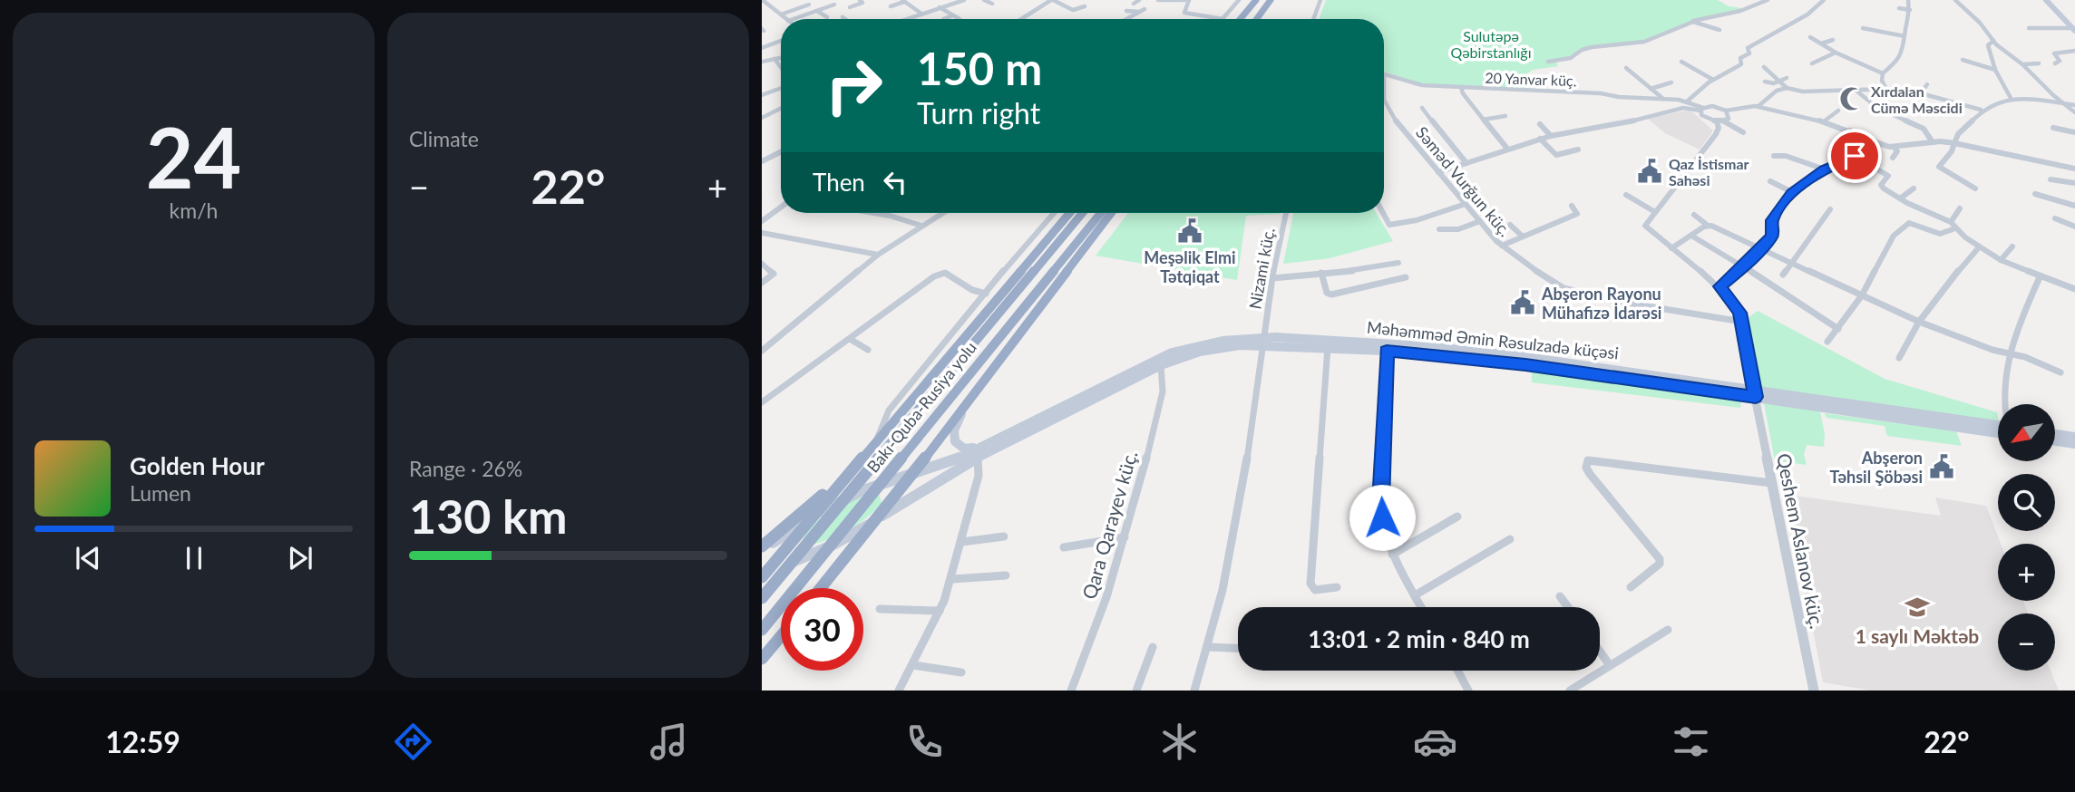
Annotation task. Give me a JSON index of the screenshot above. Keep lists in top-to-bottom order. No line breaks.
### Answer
{"streets":{"highway":["Bakı-Quba-Rusiya yolu"],"main road":["Məhəmməd Əmin Rəsulzadə küçəsi"],"street":["20 Yanvar küç.","Səməd Vurğun küç.","Nizami küç.","Qara Qarayev küç.","Qeshem Aslanov küç."]},"crossings":[["Nizami küç.","Məhəmməd Əmin Rəsulzadə küçəsi"],["Məhəmməd Əmin Rəsulzadə küçəsi","Qara Qarayev küç."],["Məhəmməd Əmin Rəsulzadə küçəsi","Qeshem Aslanov küç."]],"parks":["Sulutəpə Qəbirstanlığı"],"places":{"mosque":["Xırdalan Cümə Məscidi"],"public building":["Qaz İstismar Sahəsi","Meşəlik Elmi Tətqiqat","Abşeron Rayonu Mühafizə İdarəsi","Abşeron Təhsil Şöbəsi"],"school or university":["1 saylı Məktəb"]},"north":"bottom left","page":{"tile":[["24","km/h"],"Climate",["Range · 26%","130 km"]],"turn":["150 m","Turn right"],"then":"Then","heat":["−","22°","+"],"map_buttons":["+","−"],"song":["Golden Hour","Lumen"],"limit":"30","trip":"13:01 · 2 min · 840 m","tabs":["12:59","22°"]}}
